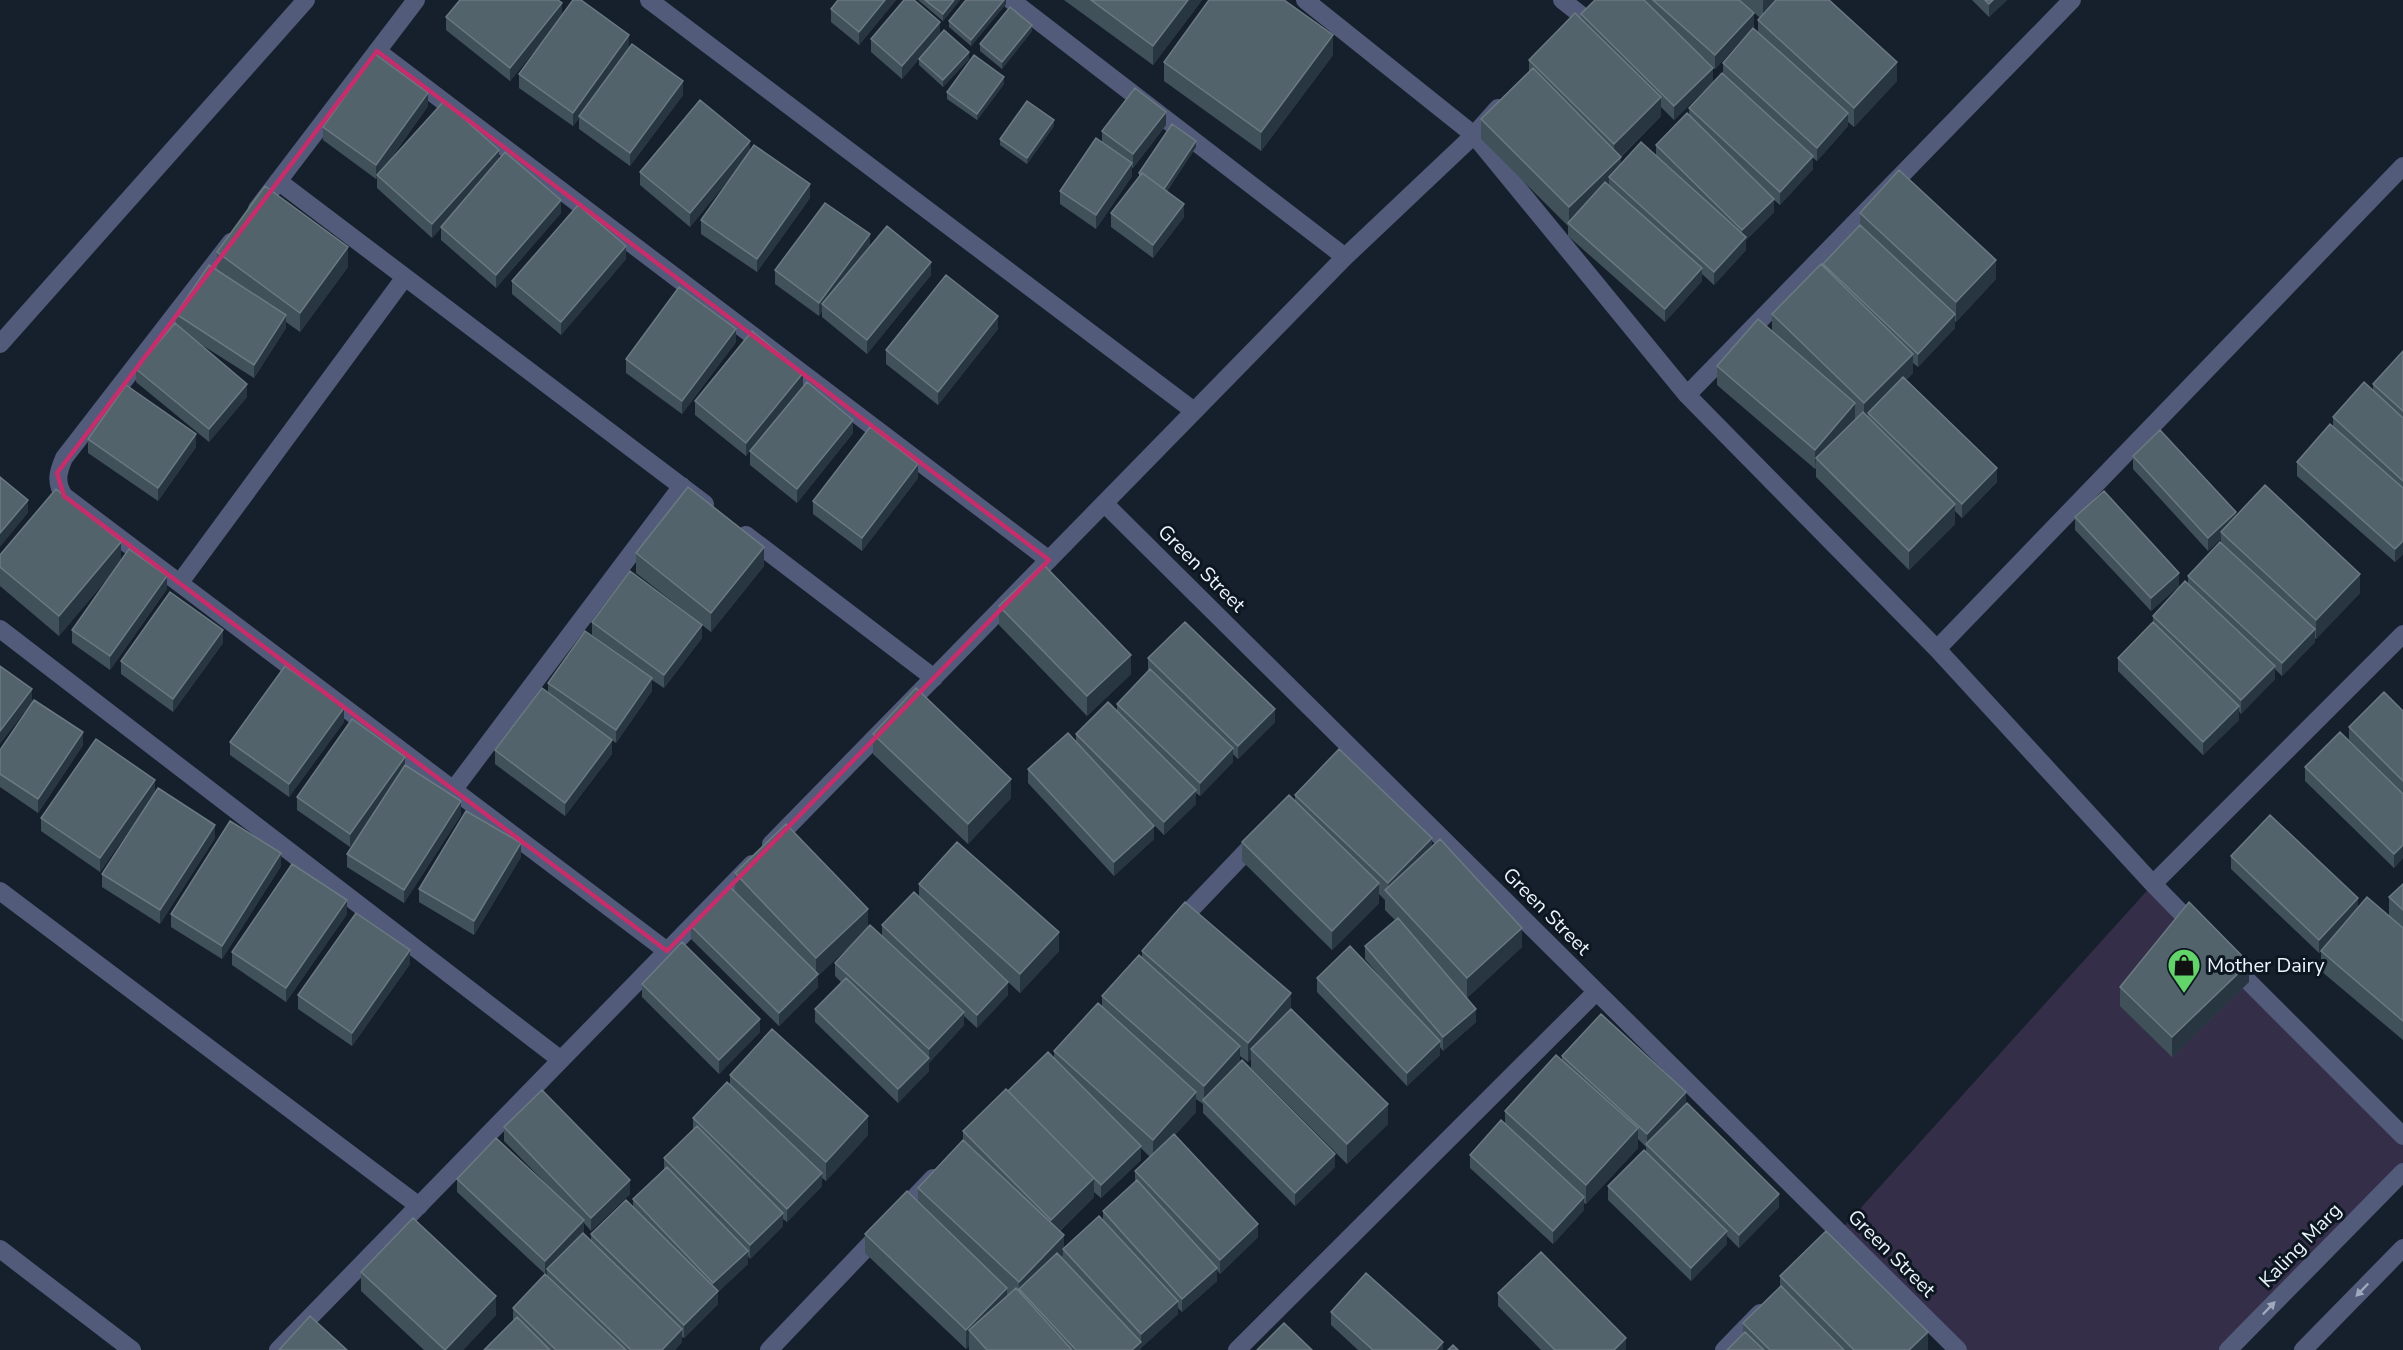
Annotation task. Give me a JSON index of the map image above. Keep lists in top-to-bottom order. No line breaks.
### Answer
{"streets":{"street":["Green Street","Kaling Marg"]},"places":{"shop":["Mother Dairy"]}}
